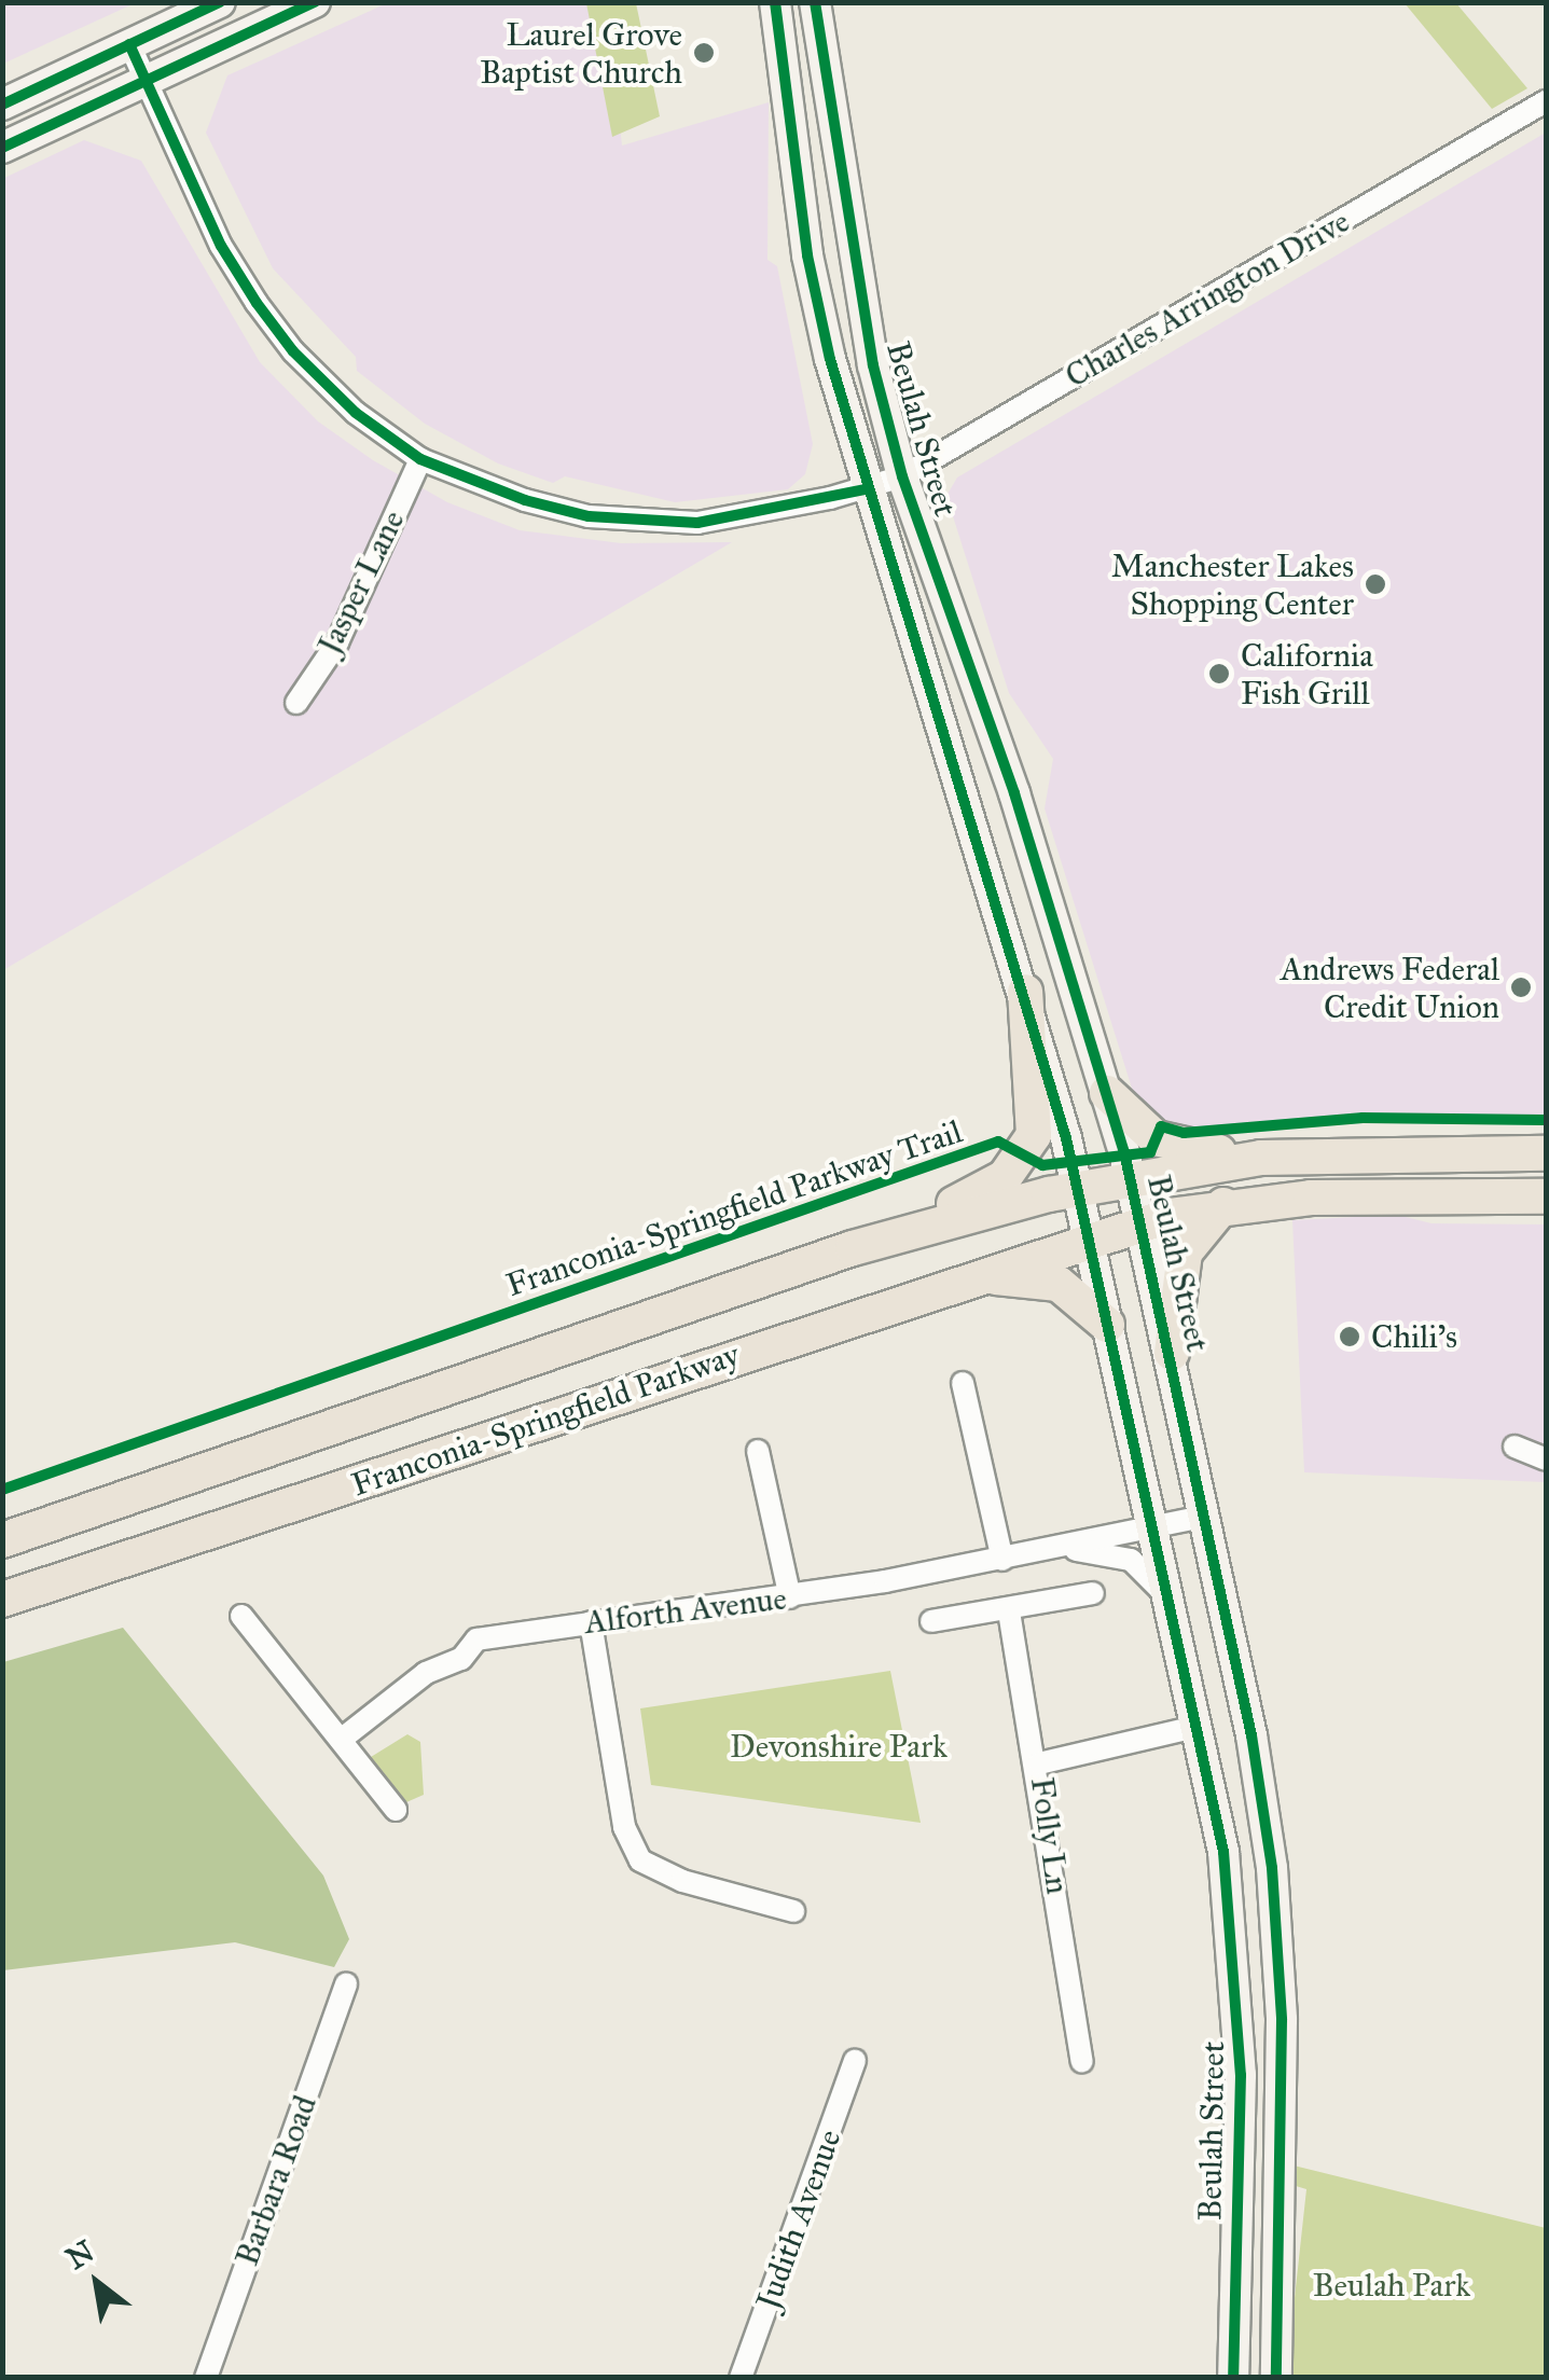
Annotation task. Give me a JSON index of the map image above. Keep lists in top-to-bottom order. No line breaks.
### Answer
{"streets":{"main road":["Beulah Street","Franconia-Springfield Parkway"],"street":["Charles Arrington Drive","Jasper Lane","Alforth Avenue","Folly Ln","Barbara Road","Judith Avenue"],"cycle path":["Franconia-Springfield Parkway Trail"]},"crossings":[["Charles Arrington Drive","Beulah Street"],["Charles Arrington Drive","Jasper Lane"],["Beulah Street","Franconia-Springfield Parkway"],["Beulah Street","Alforth Avenue"]],"parks":["Devonshire Park","Beulah Park"],"places":["Laurel Grove Baptist Church","Manchester Lakes Shopping Center","California Fish Grill","Andrews Federal Credit Union","Chili's"],"north":"top left"}
